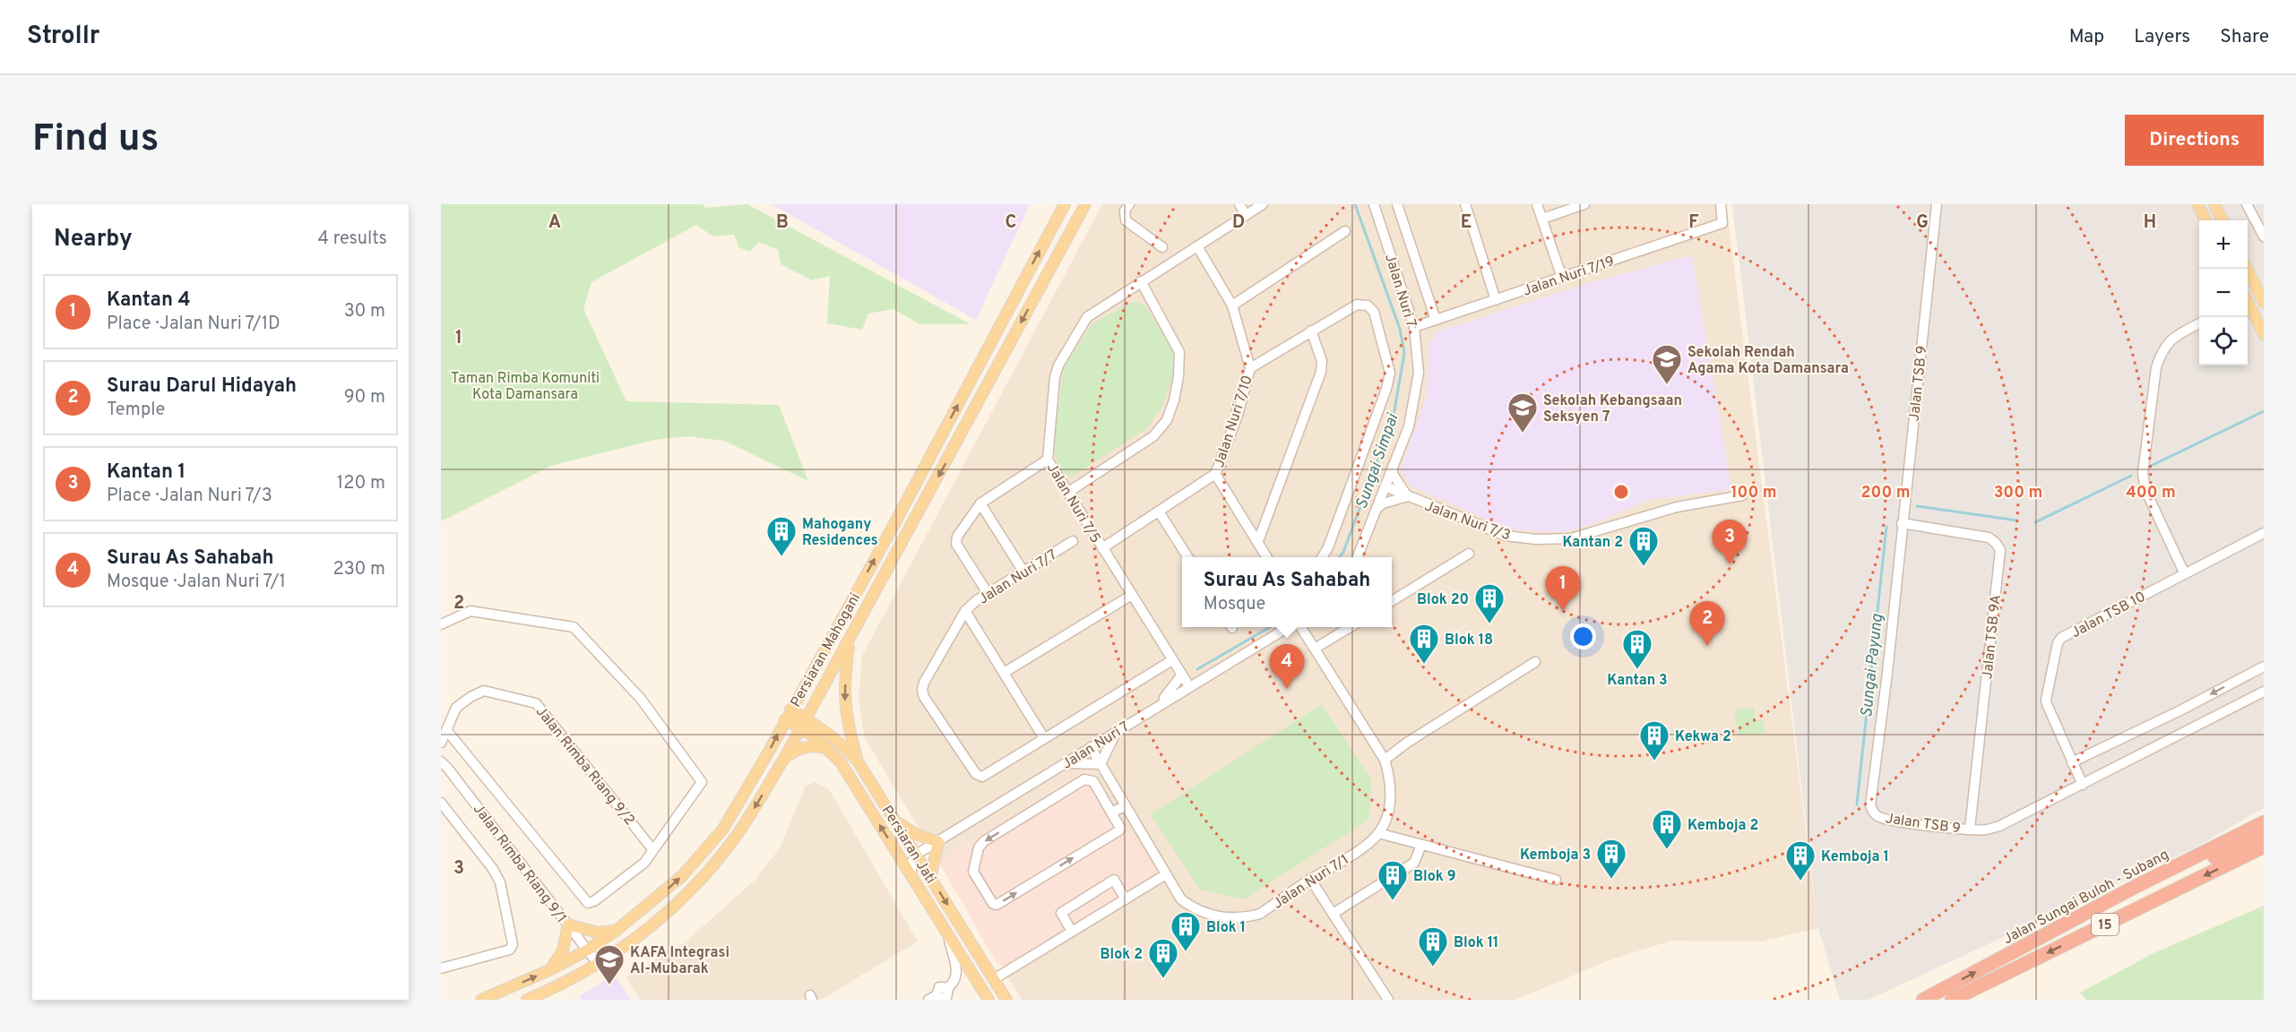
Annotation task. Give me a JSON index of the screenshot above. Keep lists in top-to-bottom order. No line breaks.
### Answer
{"streets":{"highway":["Jalan Sungai Buloh - Subang","15"],"main road":["Persiaran Mahogani","Persiaran Jati"],"street":["Jalan Nuri 7/19","Jalan Nuri 7","Jalan TSB 9","Jalan Nuri 7/10","Jalan Nuri 7/5","Jalan Nuri 7/3","Jalan Nuri 7/7","Jalan TSB 10","Jalan TSB 9A","Jalan Rimba Riang 9/2","Jalan Rimba Riang 9/1","Jalan Nuri 7/1"]},"crossings":[["Jalan Nuri 7/19","Jalan Nuri 7"],["Jalan Nuri 7","Jalan Nuri 7/5"],["Jalan Nuri 7","Jalan Nuri 7/3"],["Jalan Nuri 7","Persiaran Jati"],["Jalan Nuri 7","Jalan Nuri 7/1"],["Jalan TSB 9","Jalan TSB 10"],["Jalan TSB 9","Jalan TSB 9A"],["Jalan Nuri 7/10","Jalan Nuri 7/5"],["Persiaran Mahogani","Persiaran Jati"],["Persiaran Mahogani","Jalan Rimba Riang 9/1"]],"water":["Sungai Simpai","Sungai Payung"],"parks":["Taman Rimba Komuniti Kota Damansara"],"places":{"school or university":["Sekolah Rendah Agama Kota Damansara","Sekolah Kebangsaan Seksyen 7","KAFA Integrasi Al-Mubarak"],"building":["Mahogany Residences","Kantan 2","Blok 20","Blok 18","Kantan 3","Kekwa 2","Kemboja 2","Kemboja 3","Kemboja 1","Blok 9","Blok 1","Blok 11","Blok 2"]},"page":{"header":"Strollr","nav":["Map","Layers","Share"],"buttons":"Directions","title":"Find us","heading":["Nearby","4 results"],"map_buttons":["+","−"],"list":[{"mark":"1","name":"Kantan 4","note":"Place · Jalan Nuri 7/1D","value":"30 m"},{"mark":"2","name":"Surau Darul Hidayah","note":"Temple","value":"90 m"},{"mark":"3","name":"Kantan 1","note":"Place · Jalan Nuri 7/3","value":"120 m"},{"mark":"4","name":"Surau As Sahabah","note":"Mosque · Jalan Nuri 7/1","value":"230 m"}],"pins":["3","1","2","4"],"popup":["Surau As Sahabah","Mosque"]},"grid":{"columns":["A","B","C","D","E","F","G","H"],"rows":["1","2","3"]},"rings":["100 m","200 m","300 m","400 m"]}
